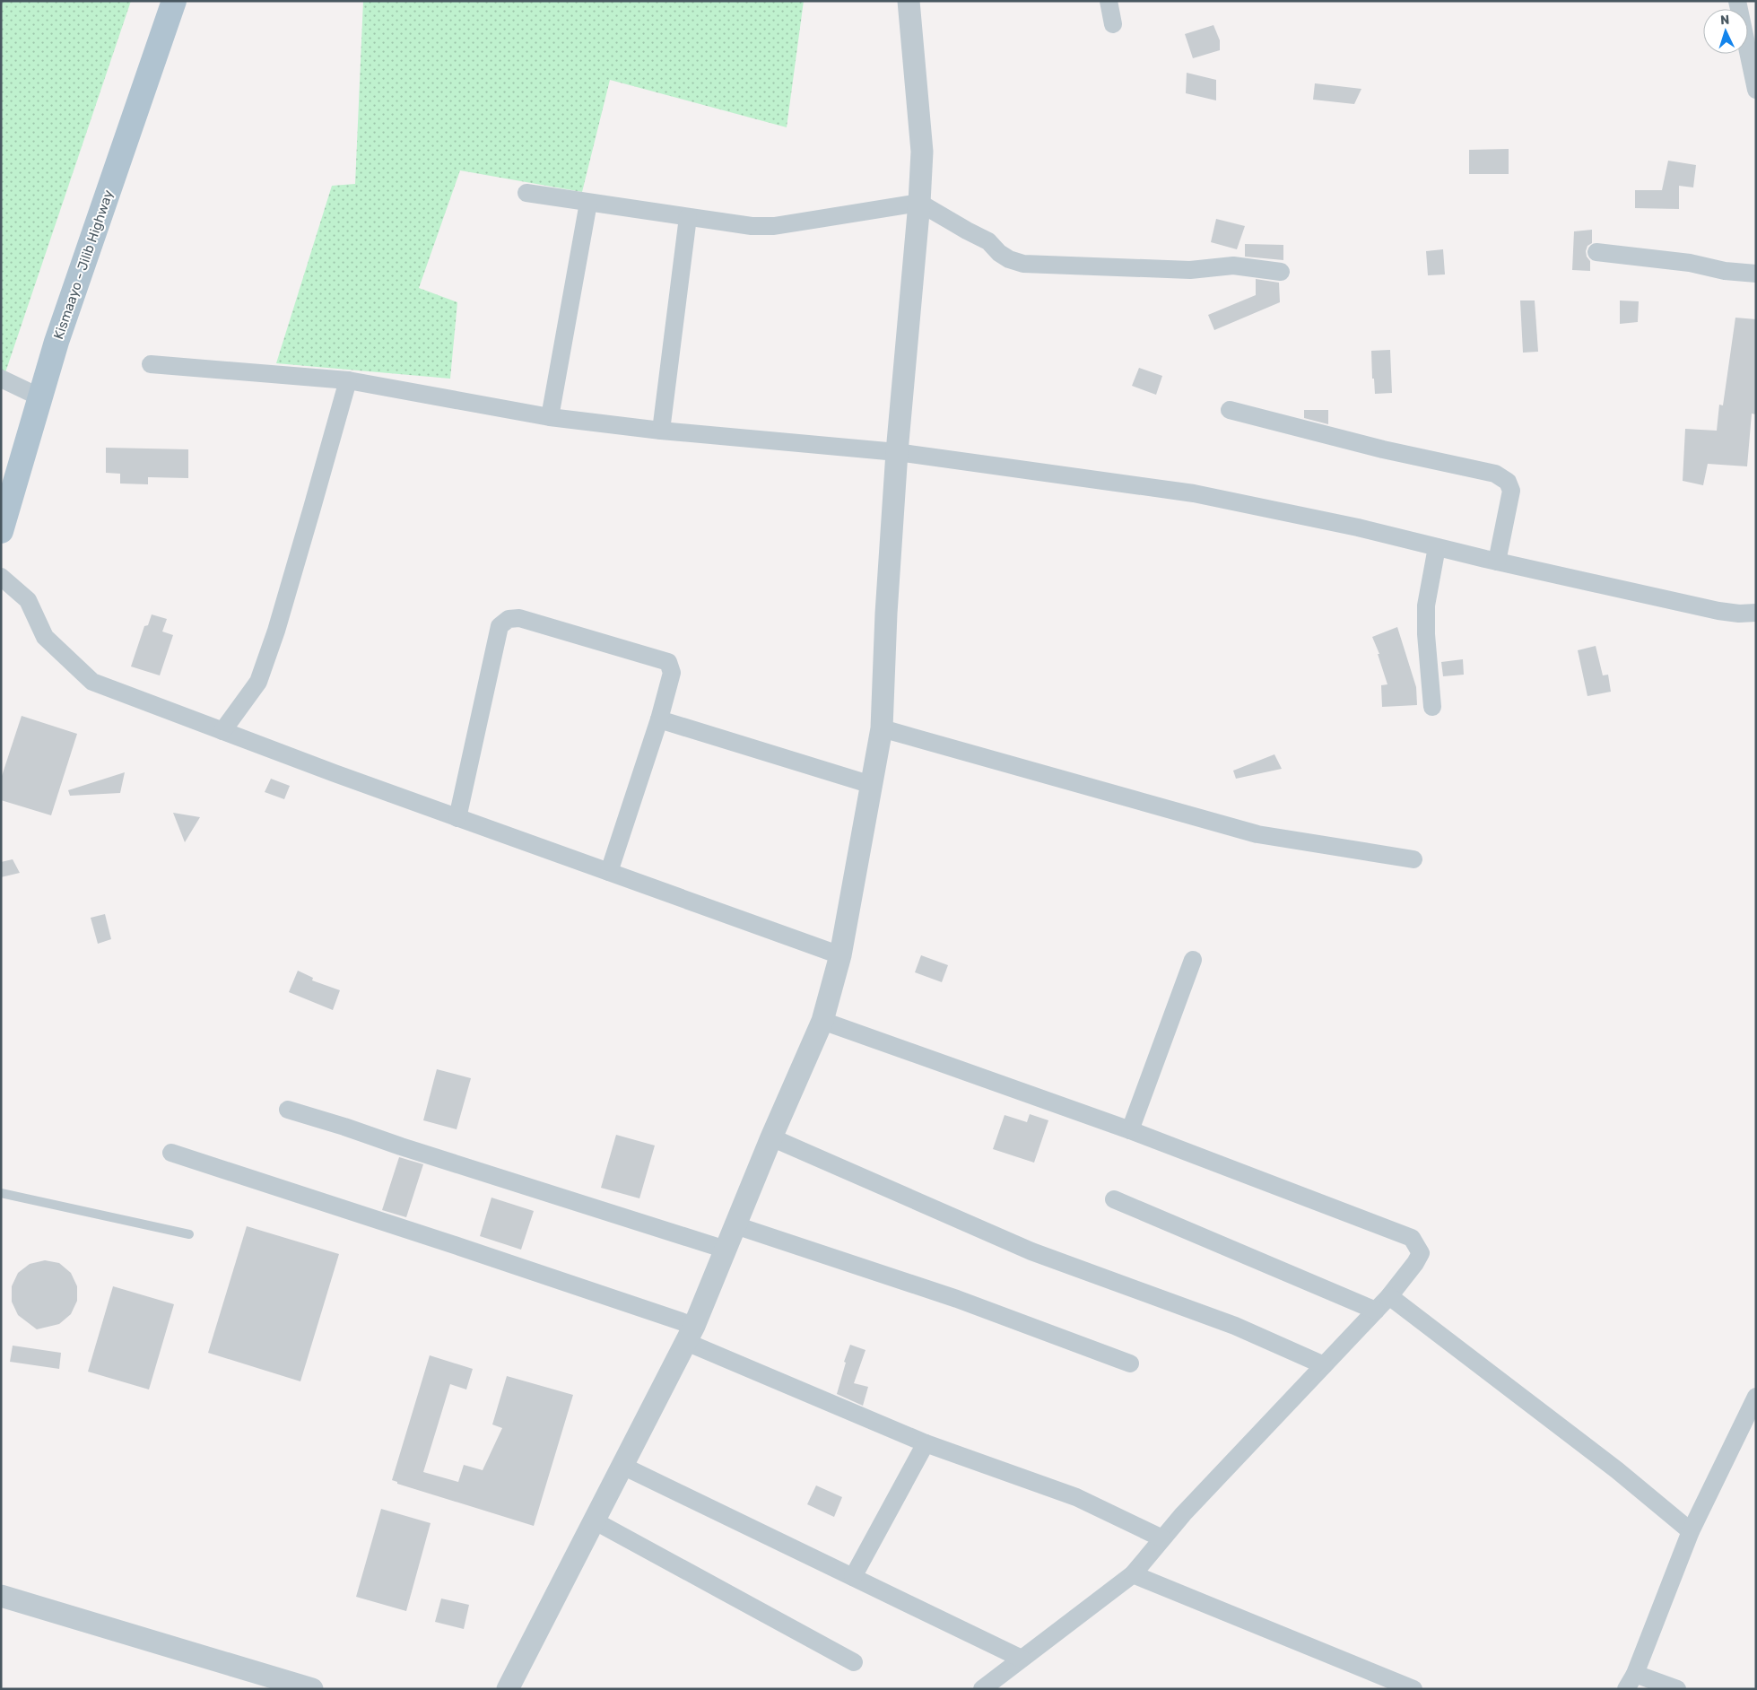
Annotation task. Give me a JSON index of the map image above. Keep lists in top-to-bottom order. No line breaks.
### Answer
{"streets":{"main road":["Kismaayo - Jilib Highway"]},"north":"top"}
